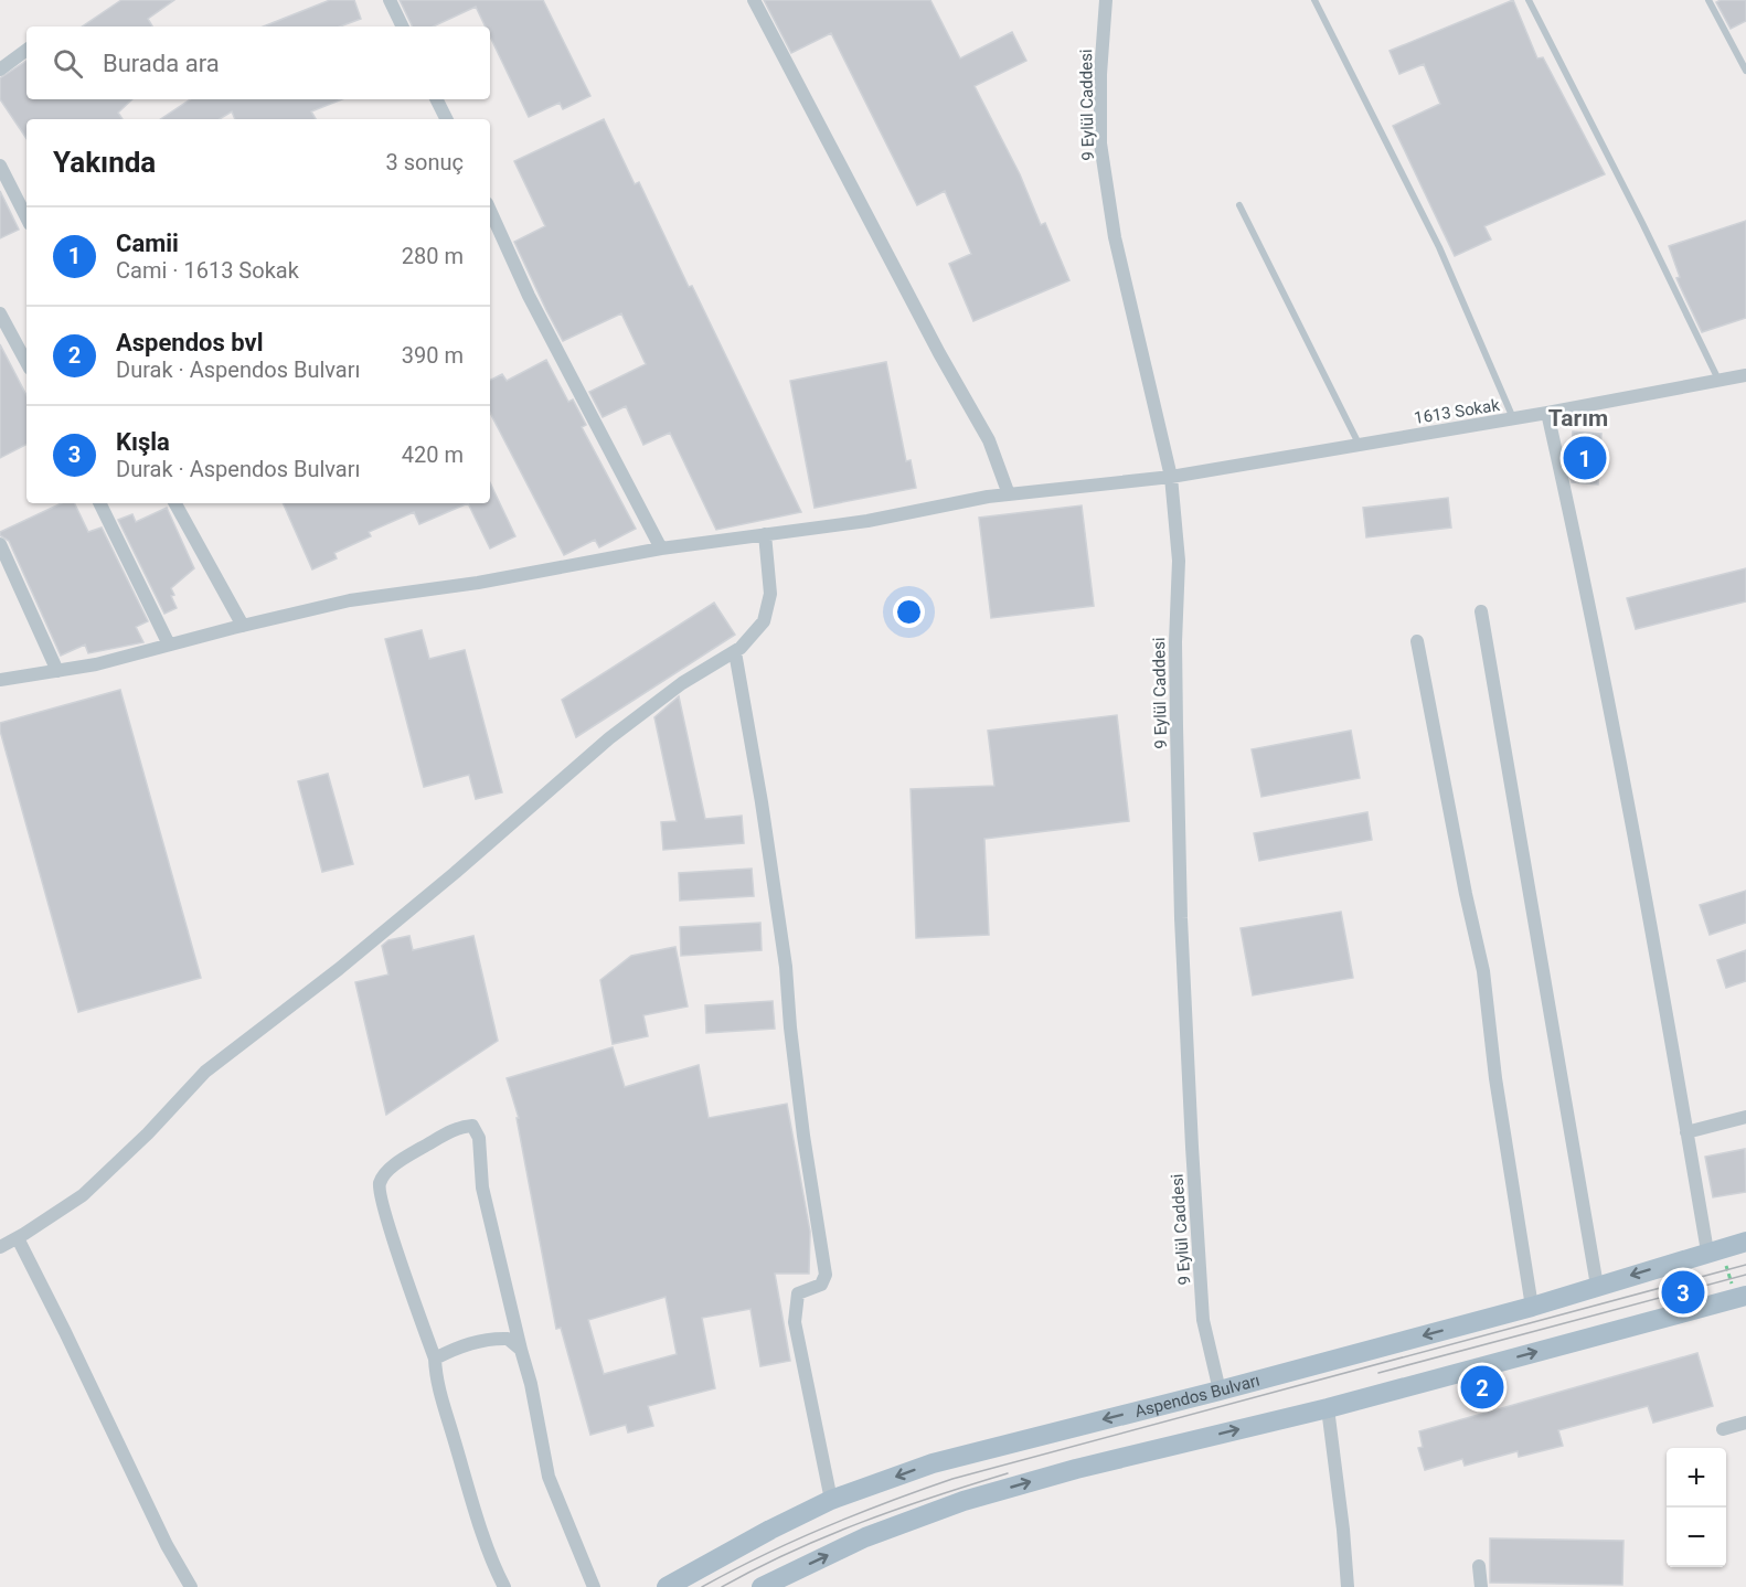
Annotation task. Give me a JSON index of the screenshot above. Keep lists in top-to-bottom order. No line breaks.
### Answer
{"streets":{"main road":["Aspendos Bulvarı"],"street":["9 Eylül Caddesi","1613 Sokak"]},"crossings":[["9 Eylül Caddesi","1613 Sokak"],["9 Eylül Caddesi","Aspendos Bulvarı"]],"districts":["Tarım"],"page":{"search":"Burada ara","heading":["Yakında","3 sonuç"],"list":[{"mark":"1","name":"Camii","note":"Cami · 1613 Sokak","value":"280 m"},{"mark":"2","name":"Aspendos bvl","note":"Durak · Aspendos Bulvarı","value":"390 m"},{"mark":"3","name":"Kışla","note":"Durak · Aspendos Bulvarı","value":"420 m"}],"pins":["1","3","2"],"map_buttons":["+","−"]}}
